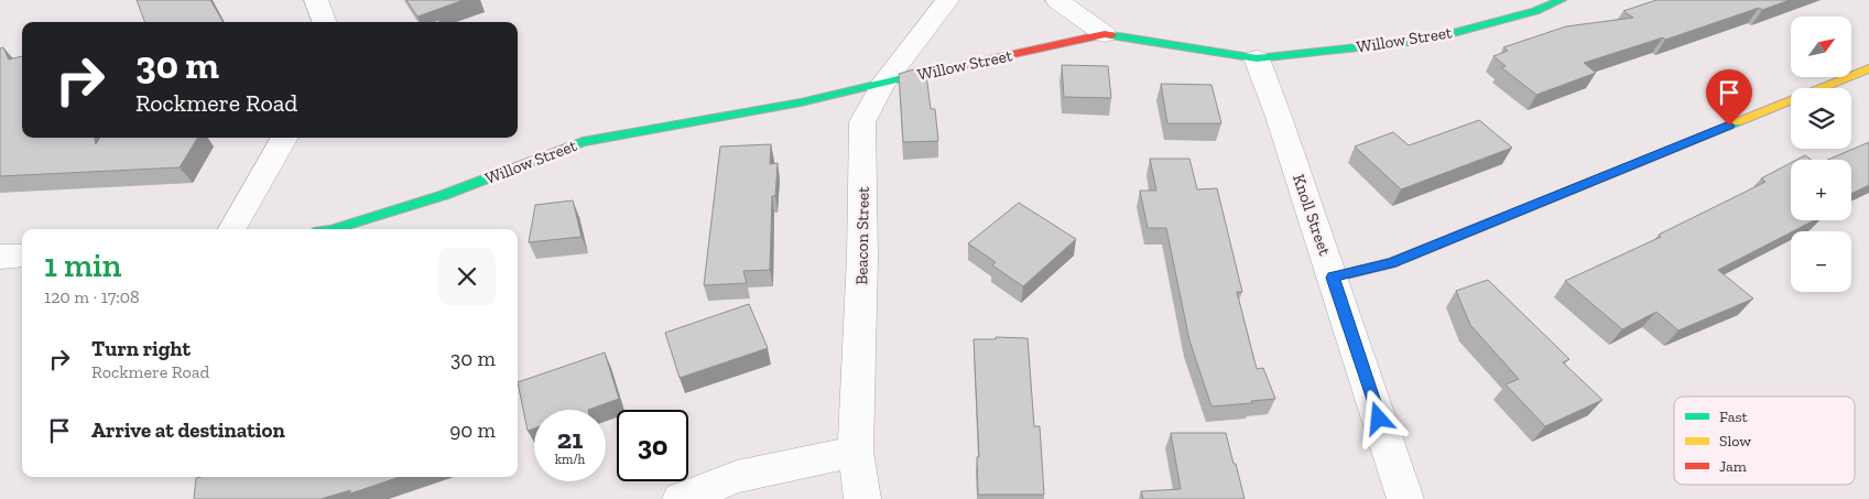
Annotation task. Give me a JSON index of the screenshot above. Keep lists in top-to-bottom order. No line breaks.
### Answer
{"streets":{"street":["Willow Street","Knoll Street","Beacon Street"]},"crossings":[["Willow Street","Knoll Street"],["Willow Street","Beacon Street"]],"legend":["Fast","Slow","Jam"],"north":"top right","page":{"map_buttons":["+","−"],"turn":["30 m","Rockmere Road"],"heading":["1 min","120 m · 17:08"],"list":[{"name":"Turn right","note":"Rockmere Road","value":"30 m"},{"name":"Arrive at destination","value":"90 m"}],"speed":"21 km/h","limit":"30"}}
